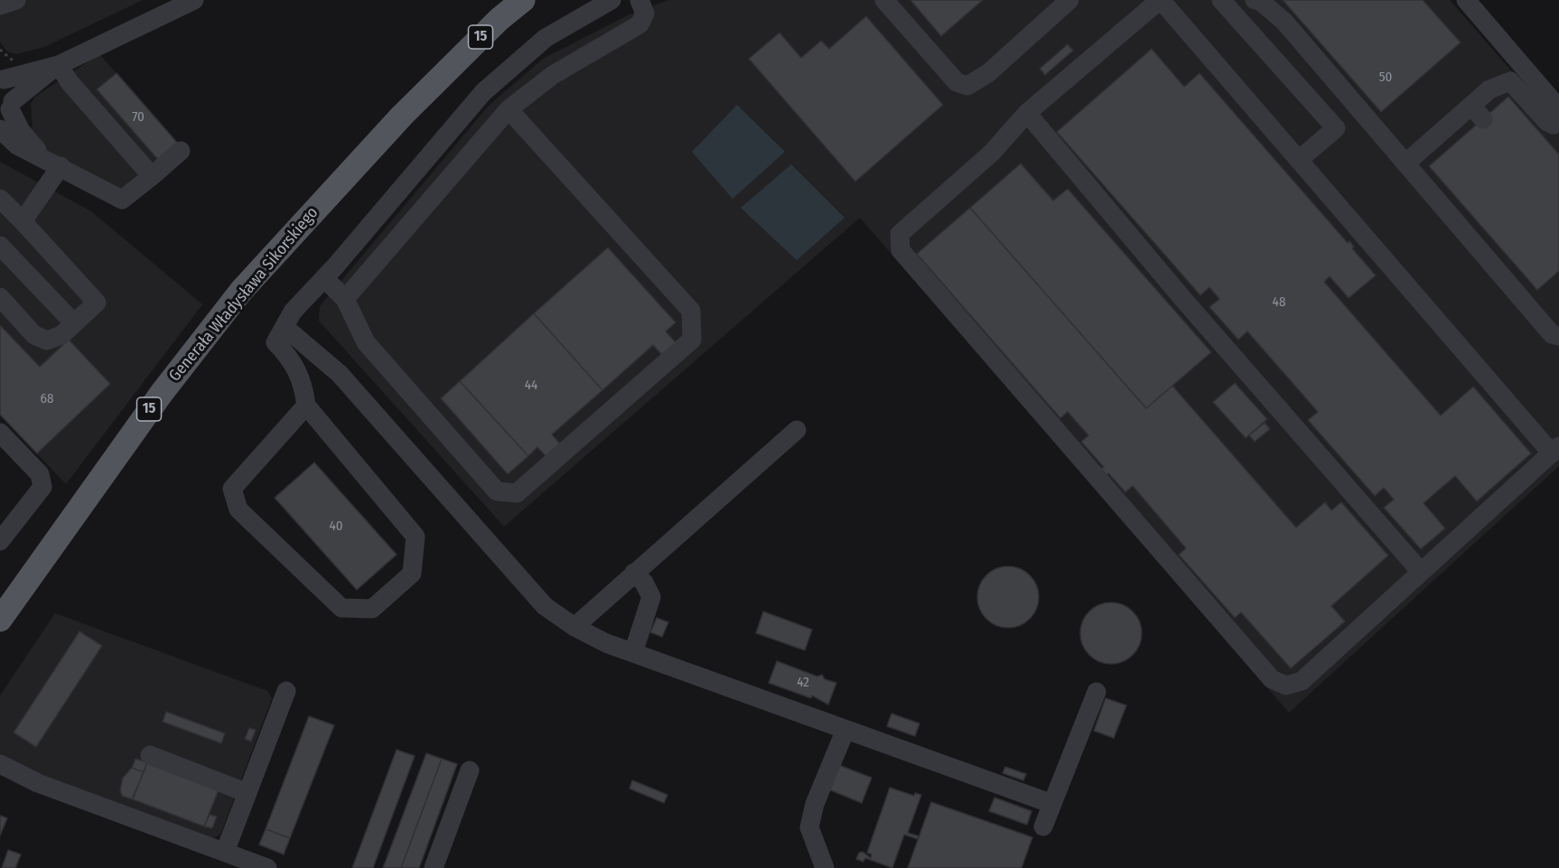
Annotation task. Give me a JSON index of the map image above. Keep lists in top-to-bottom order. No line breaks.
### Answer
{"streets":{"main road":["15","Generała Władysława Sikorskiego"]},"house_numbers":["50","70","48","44","68","40","42"]}
